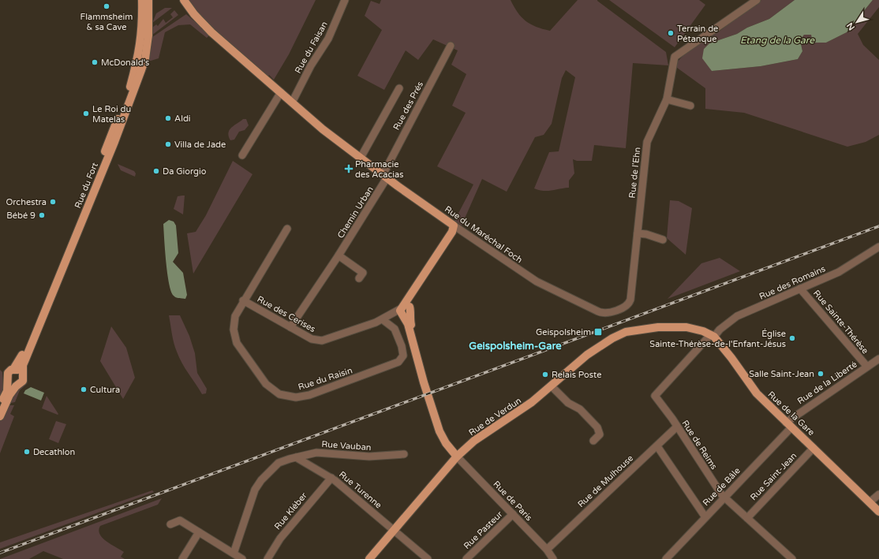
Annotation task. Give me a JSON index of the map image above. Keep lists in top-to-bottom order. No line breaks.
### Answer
{"streets":{"main road":["Rue du Fort","Rue du Maréchal Foch","Rue de la Gare","Rue de Verdun"],"street":["Rue du Faisan","Rue des Prés","Rue de l'Ehn","Chemin Urban","Rue des Romains","Rue des Cerises","Rue Sainte-Thérèse","Rue du Raisin","Rue de la Liberté","Rue de Reims","Rue Vauban","Rue Saint-Jean","Rue de Mulhouse","Rue de Bâle","Rue Turenne","Rue de Paris","Rue Kléber","Rue Pasteur"]},"crossings":[["Rue du Faisan","Rue du Maréchal Foch"],["Rue des Prés","Chemin Urban"],["Rue des Prés","Rue du Maréchal Foch"],["Rue de l'Ehn","Rue du Maréchal Foch"],["Chemin Urban","Rue du Maréchal Foch"],["Chemin Urban","Rue des Cerises"],["Rue des Romains","Rue Sainte-Thérèse"],["Rue des Romains","Rue de la Gare"],["Rue des Romains","Rue de Verdun"],["Rue des Romains","Rue de Reims"],["Rue des Cerises","Rue du Raisin"],["Rue Sainte-Thérèse","Rue de la Liberté"],["Rue de la Liberté","Rue de la Gare"],["Rue de la Liberté","Rue de Bâle"],["Rue de la Gare","Rue de Verdun"],["Rue de la Gare","Rue de Reims"],["Rue de la Gare","Rue Saint-Jean"],["Rue de la Gare","Rue de Bâle"],["Rue de Verdun","Rue de Reims"],["Rue de Verdun","Rue Turenne"],["Rue de Verdun","Rue de Paris"],["Rue de Reims","Rue Saint-Jean"],["Rue de Reims","Rue de Mulhouse"],["Rue de Reims","Rue de Bâle"],["Rue Vauban","Rue Turenne"],["Rue de Mulhouse","Rue de Paris"],["Rue Turenne","Rue Kléber"],["Rue de Paris","Rue Pasteur"]],"districts":["Geispolsheim-Gare"],"water":["Etang de la Gare"],"places":{"other":["Flammsheim & sa Cave","Terrain de Pétanque","McDonald's","Le Roi du Matelas","Aldi","Villa de Jade","Da Giorgio","Orchestra","Bébé 9","Église Sainte-Thérèse-de-l'Enfant-Jésus","Salle Saint-Jean","Relais Poste","Cultura","Decathlon"],"health":["Pharmacie des Acacias"],"transit":["Geispolsheim"]},"north":"bottom left"}
